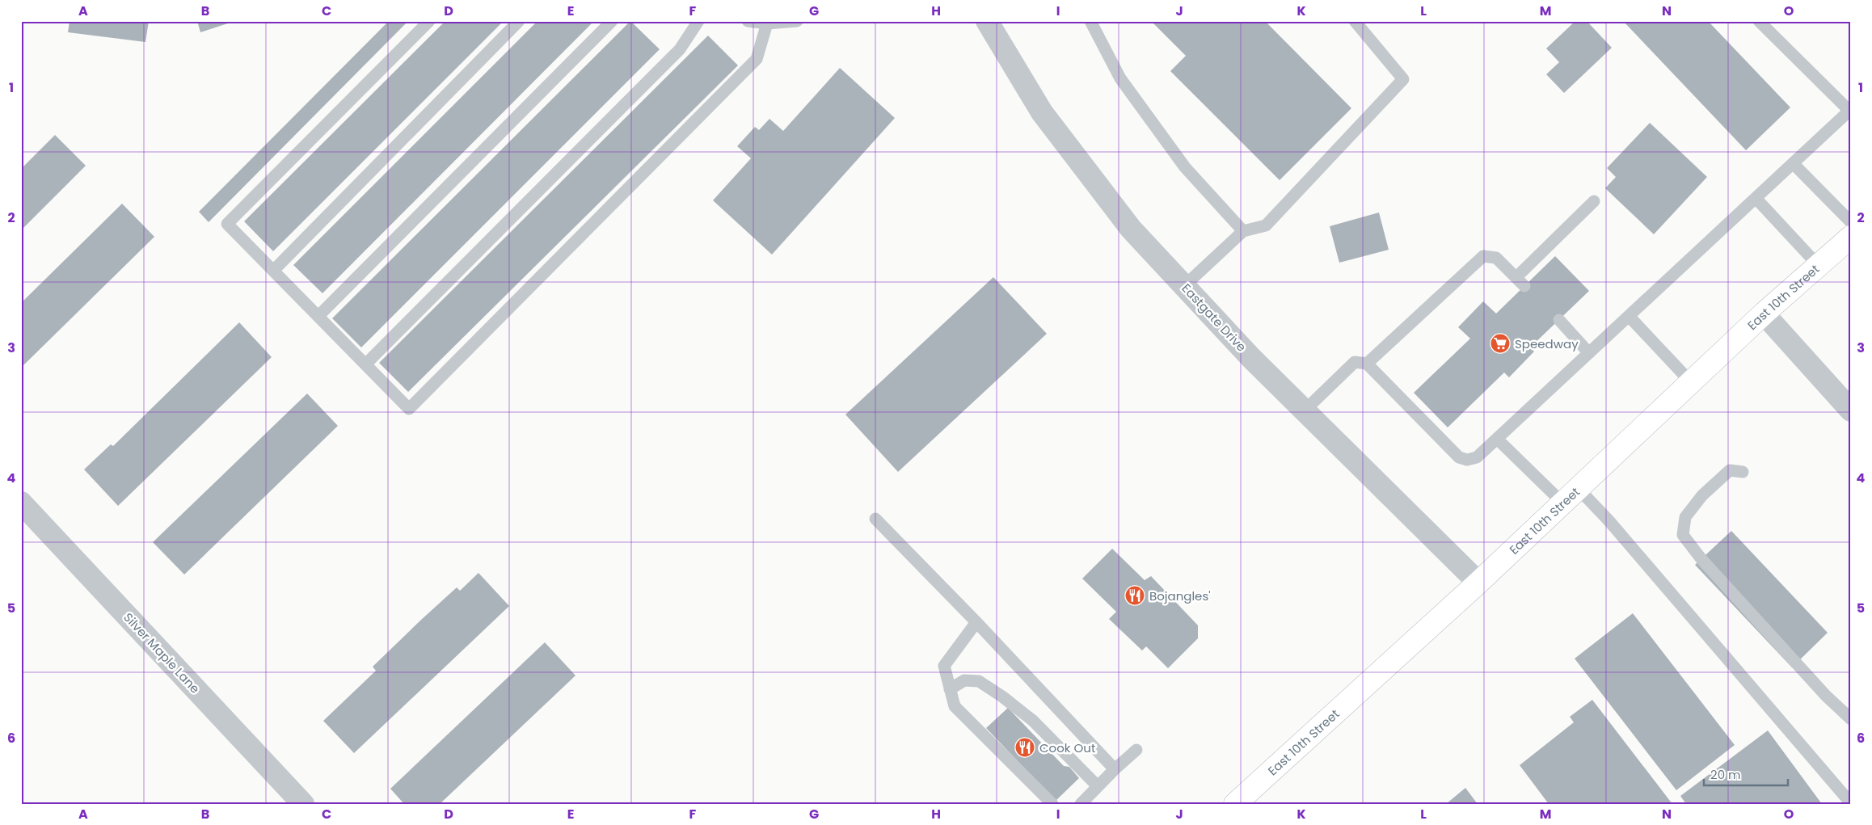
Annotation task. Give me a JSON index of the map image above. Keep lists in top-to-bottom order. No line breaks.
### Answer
{"streets":{"main road":["East 10th Street"],"street":["Eastgate Drive","Silver Maple Lane"]},"crossings":[["East 10th Street","Eastgate Drive"]],"places":{"supermarket":["Speedway"],"restaurant":["Bojangles'","Cook Out"]},"scale_bar":"20 m","grid":{"columns":["A","B","C","D","E","F","G","H","I","J","K","L","M","N","O"],"rows":["1","2","3","4","5","6"]}}
